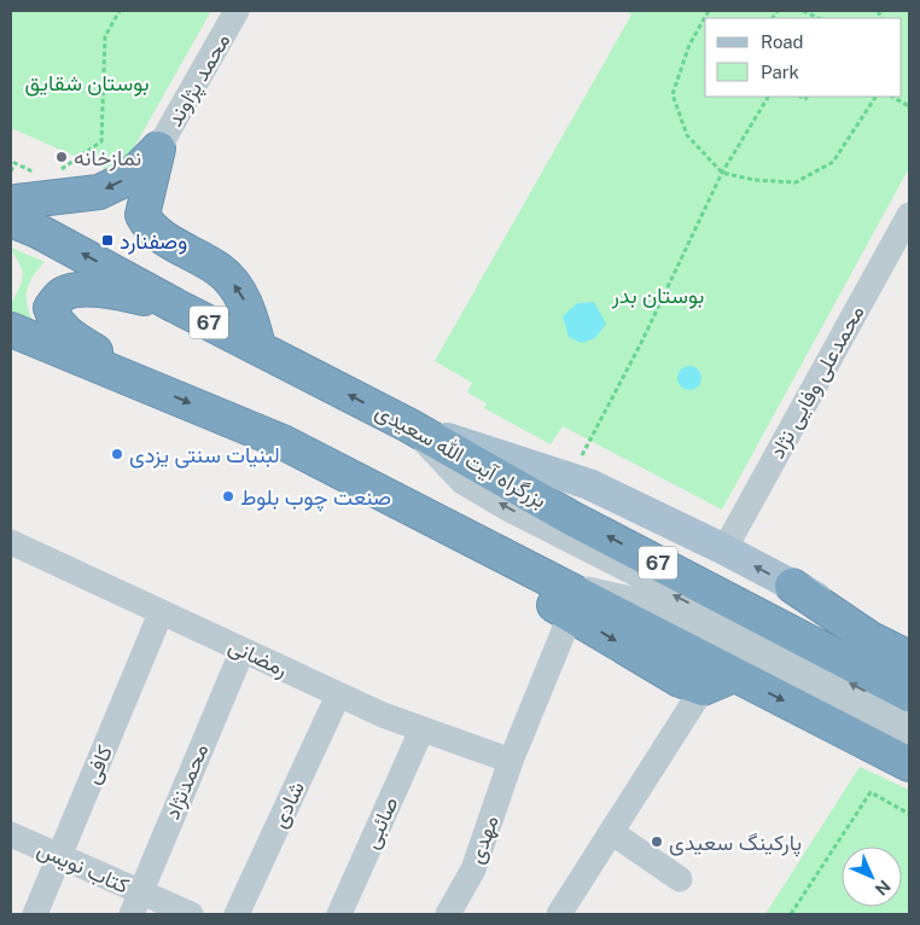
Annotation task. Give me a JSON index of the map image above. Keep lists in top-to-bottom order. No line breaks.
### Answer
{"streets":{"highway":["67","بزرگراه آیت الله سعیدی"],"street":["محمد پژاوند","محمدعلی وفایی نژاد","رمضانی","کافی","محمدنژاد","شادی","صائبی","مهدی","کتاب نویس"]},"crossings":[["رمضانی","کافی"],["رمضانی","محمدنژاد"],["رمضانی","شادی"],["رمضانی","صائبی"],["رمضانی","مهدی"],["کافی","کتاب نویس"],["محمدنژاد","کتاب نویس"]],"parks":["بوستان شقایق","بوستان بدر"],"places":{"other":["نمازخانه","لبنیات سنتی یزدی","صنعت چوب بلوط","پارکینگ سعیدی"],"transit":["وصفنارد"]},"legend":["Road","Park"],"north":"bottom right"}
